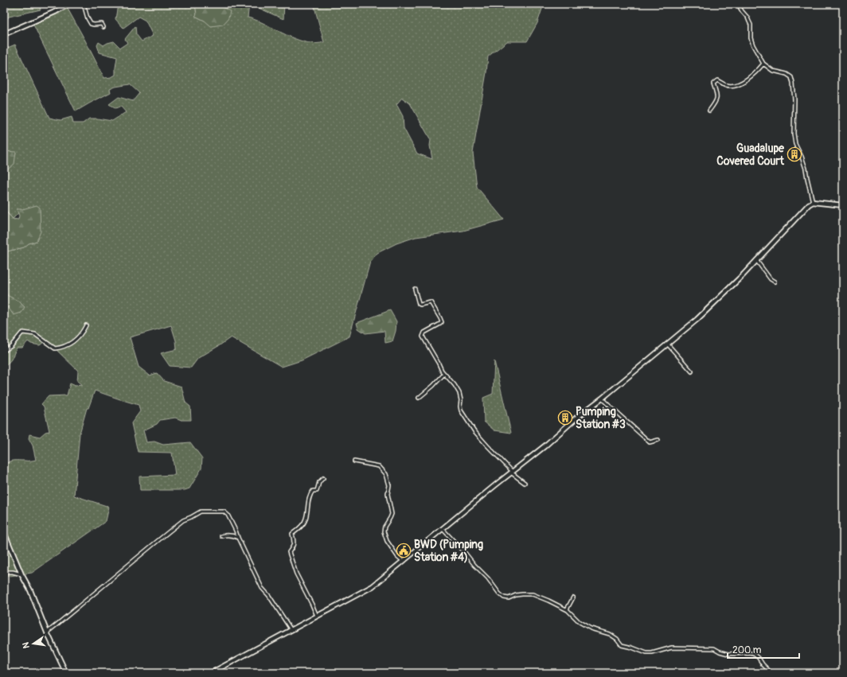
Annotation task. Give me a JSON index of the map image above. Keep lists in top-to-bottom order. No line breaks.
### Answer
{"places":{"building":["Guadalupe Covered Court","Pumping Station #3"],"public building":["BWD (Pumping Station #4)"]},"scale_bar":"200 m","north":"left"}
